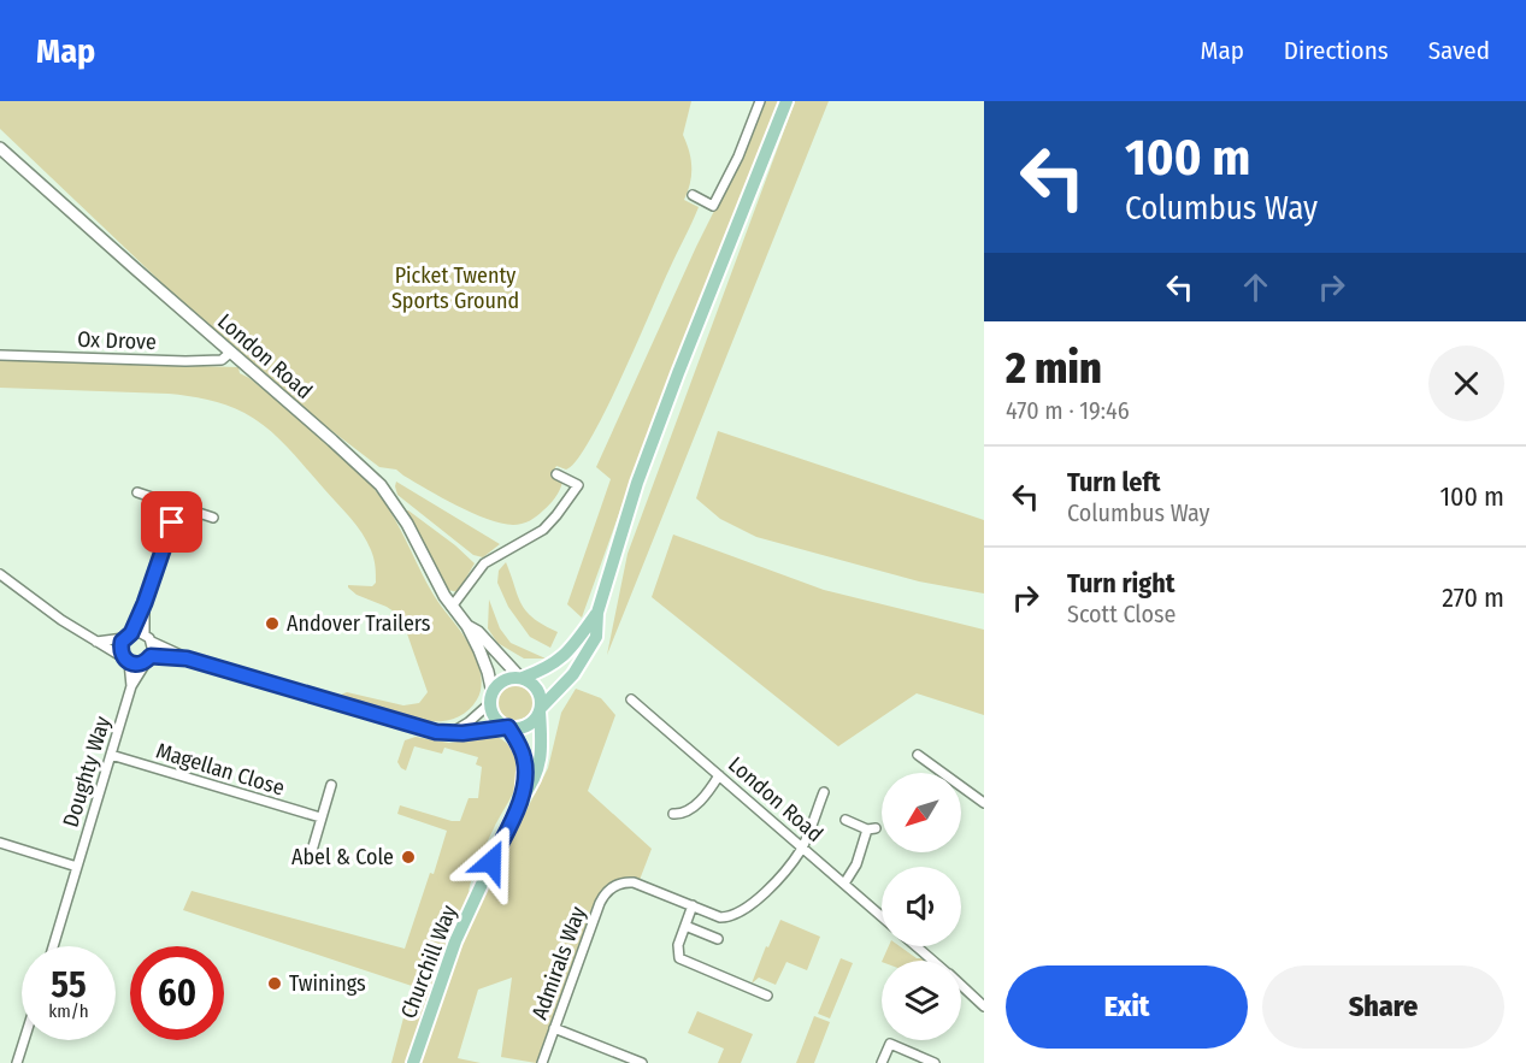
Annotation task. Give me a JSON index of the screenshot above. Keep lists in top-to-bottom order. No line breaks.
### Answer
{"streets":{"main road":["London Road","Churchill Way"],"street":["Ox Drove","Magellan Close","Doughty Way","Admirals Way"]},"crossings":[["Ox Drove","London Road"],["London Road","Churchill Way"],["London Road","Admirals Way"],["Magellan Close","Doughty Way"]],"parks":["Picket Twenty Sports Ground"],"places":["Andover Trailers","Abel & Cole","Twinings"],"north":"bottom left","page":{"header":"Map","nav":["Map","Directions","Saved"],"turn":["100 m","Columbus Way"],"heading":["2 min","470 m · 19:46"],"list":[{"name":"Turn left","note":"Columbus Way","value":"100 m"},{"name":"Turn right","note":"Scott Close","value":"270 m"}],"speed":"55 km/h","limit":"60","buttons":["Exit","Share"]}}
